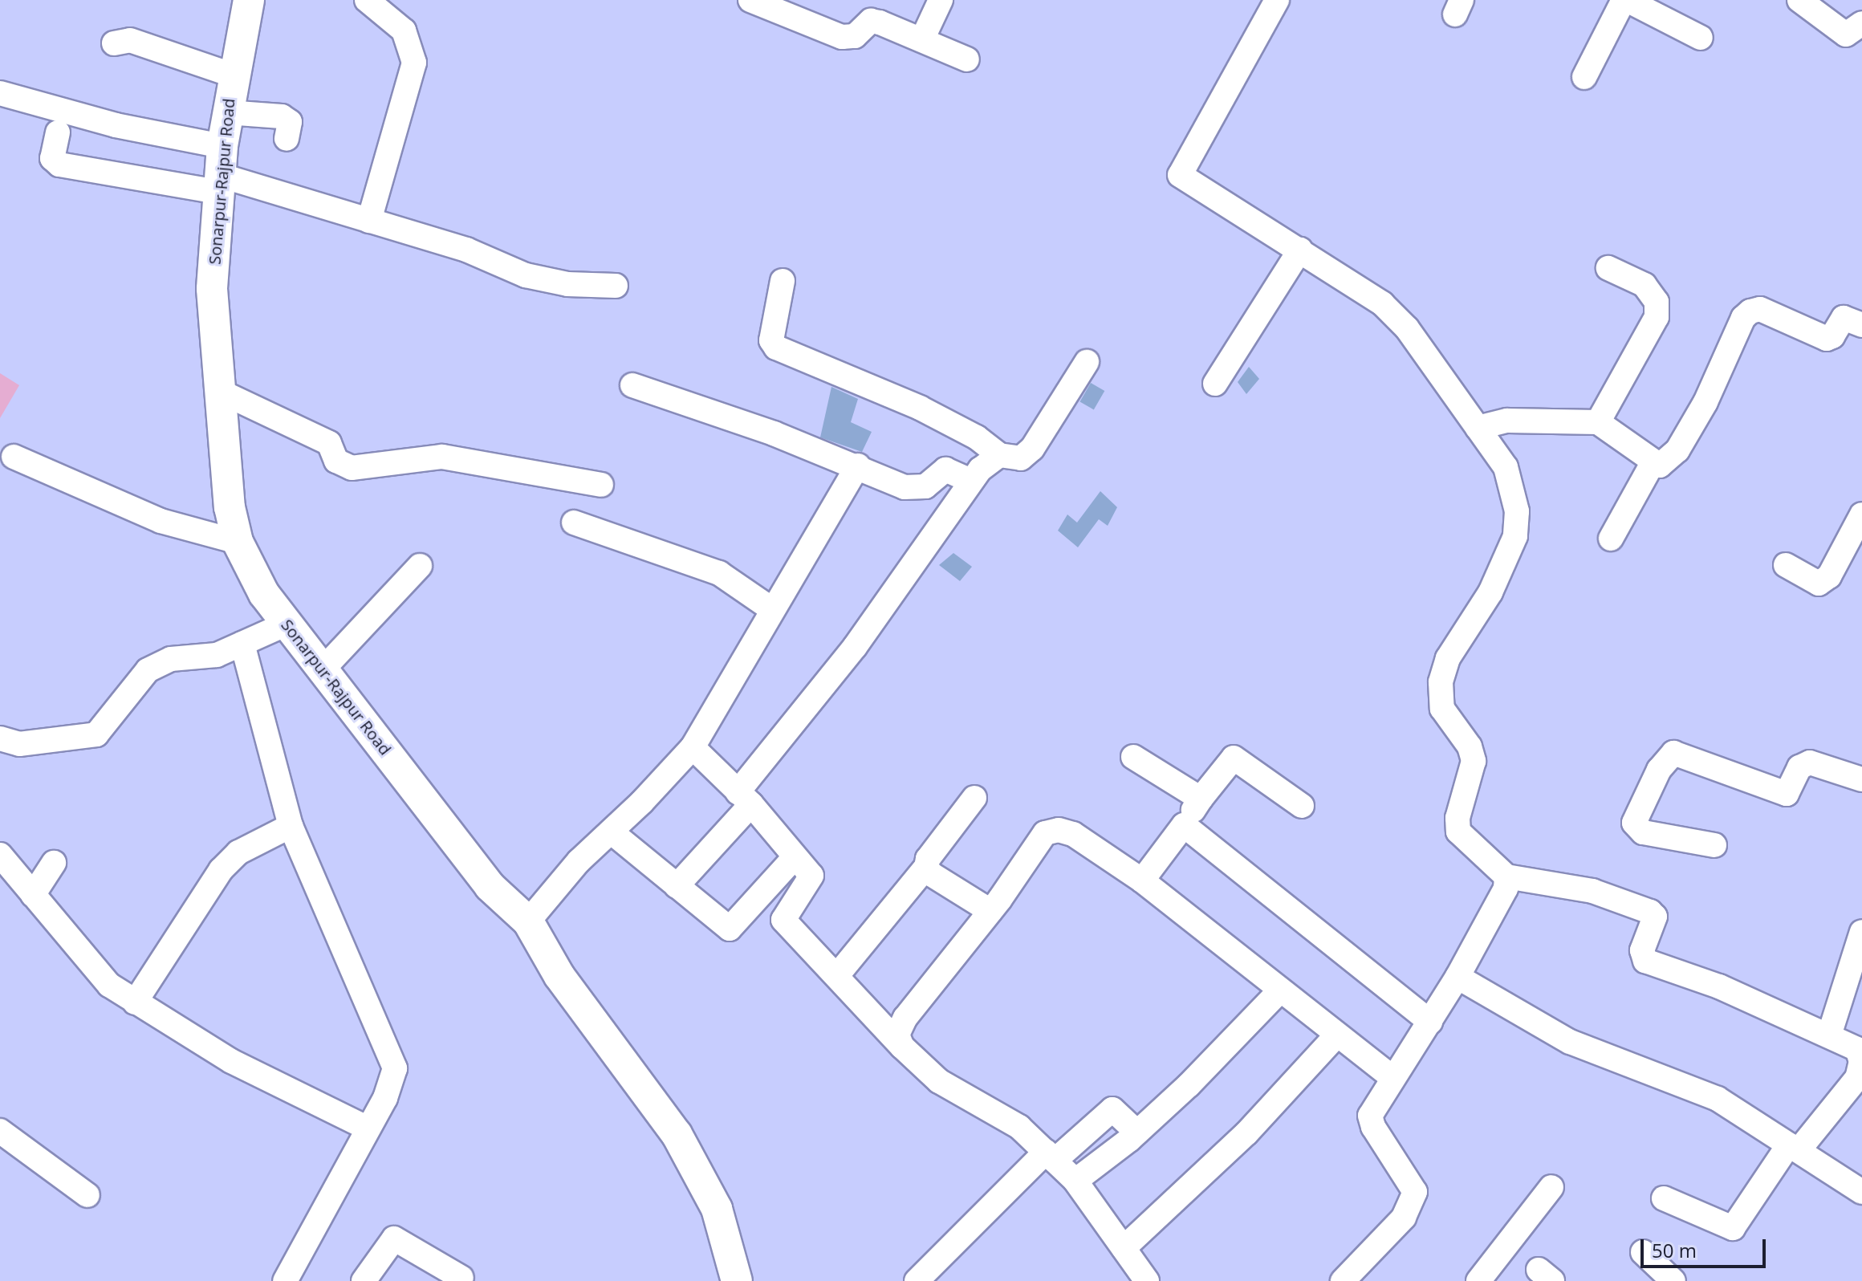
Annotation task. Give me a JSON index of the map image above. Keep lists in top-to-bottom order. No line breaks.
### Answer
{"streets":{"main road":["Sonarpur-Rajpur Road"]},"scale_bar":"50 m"}
